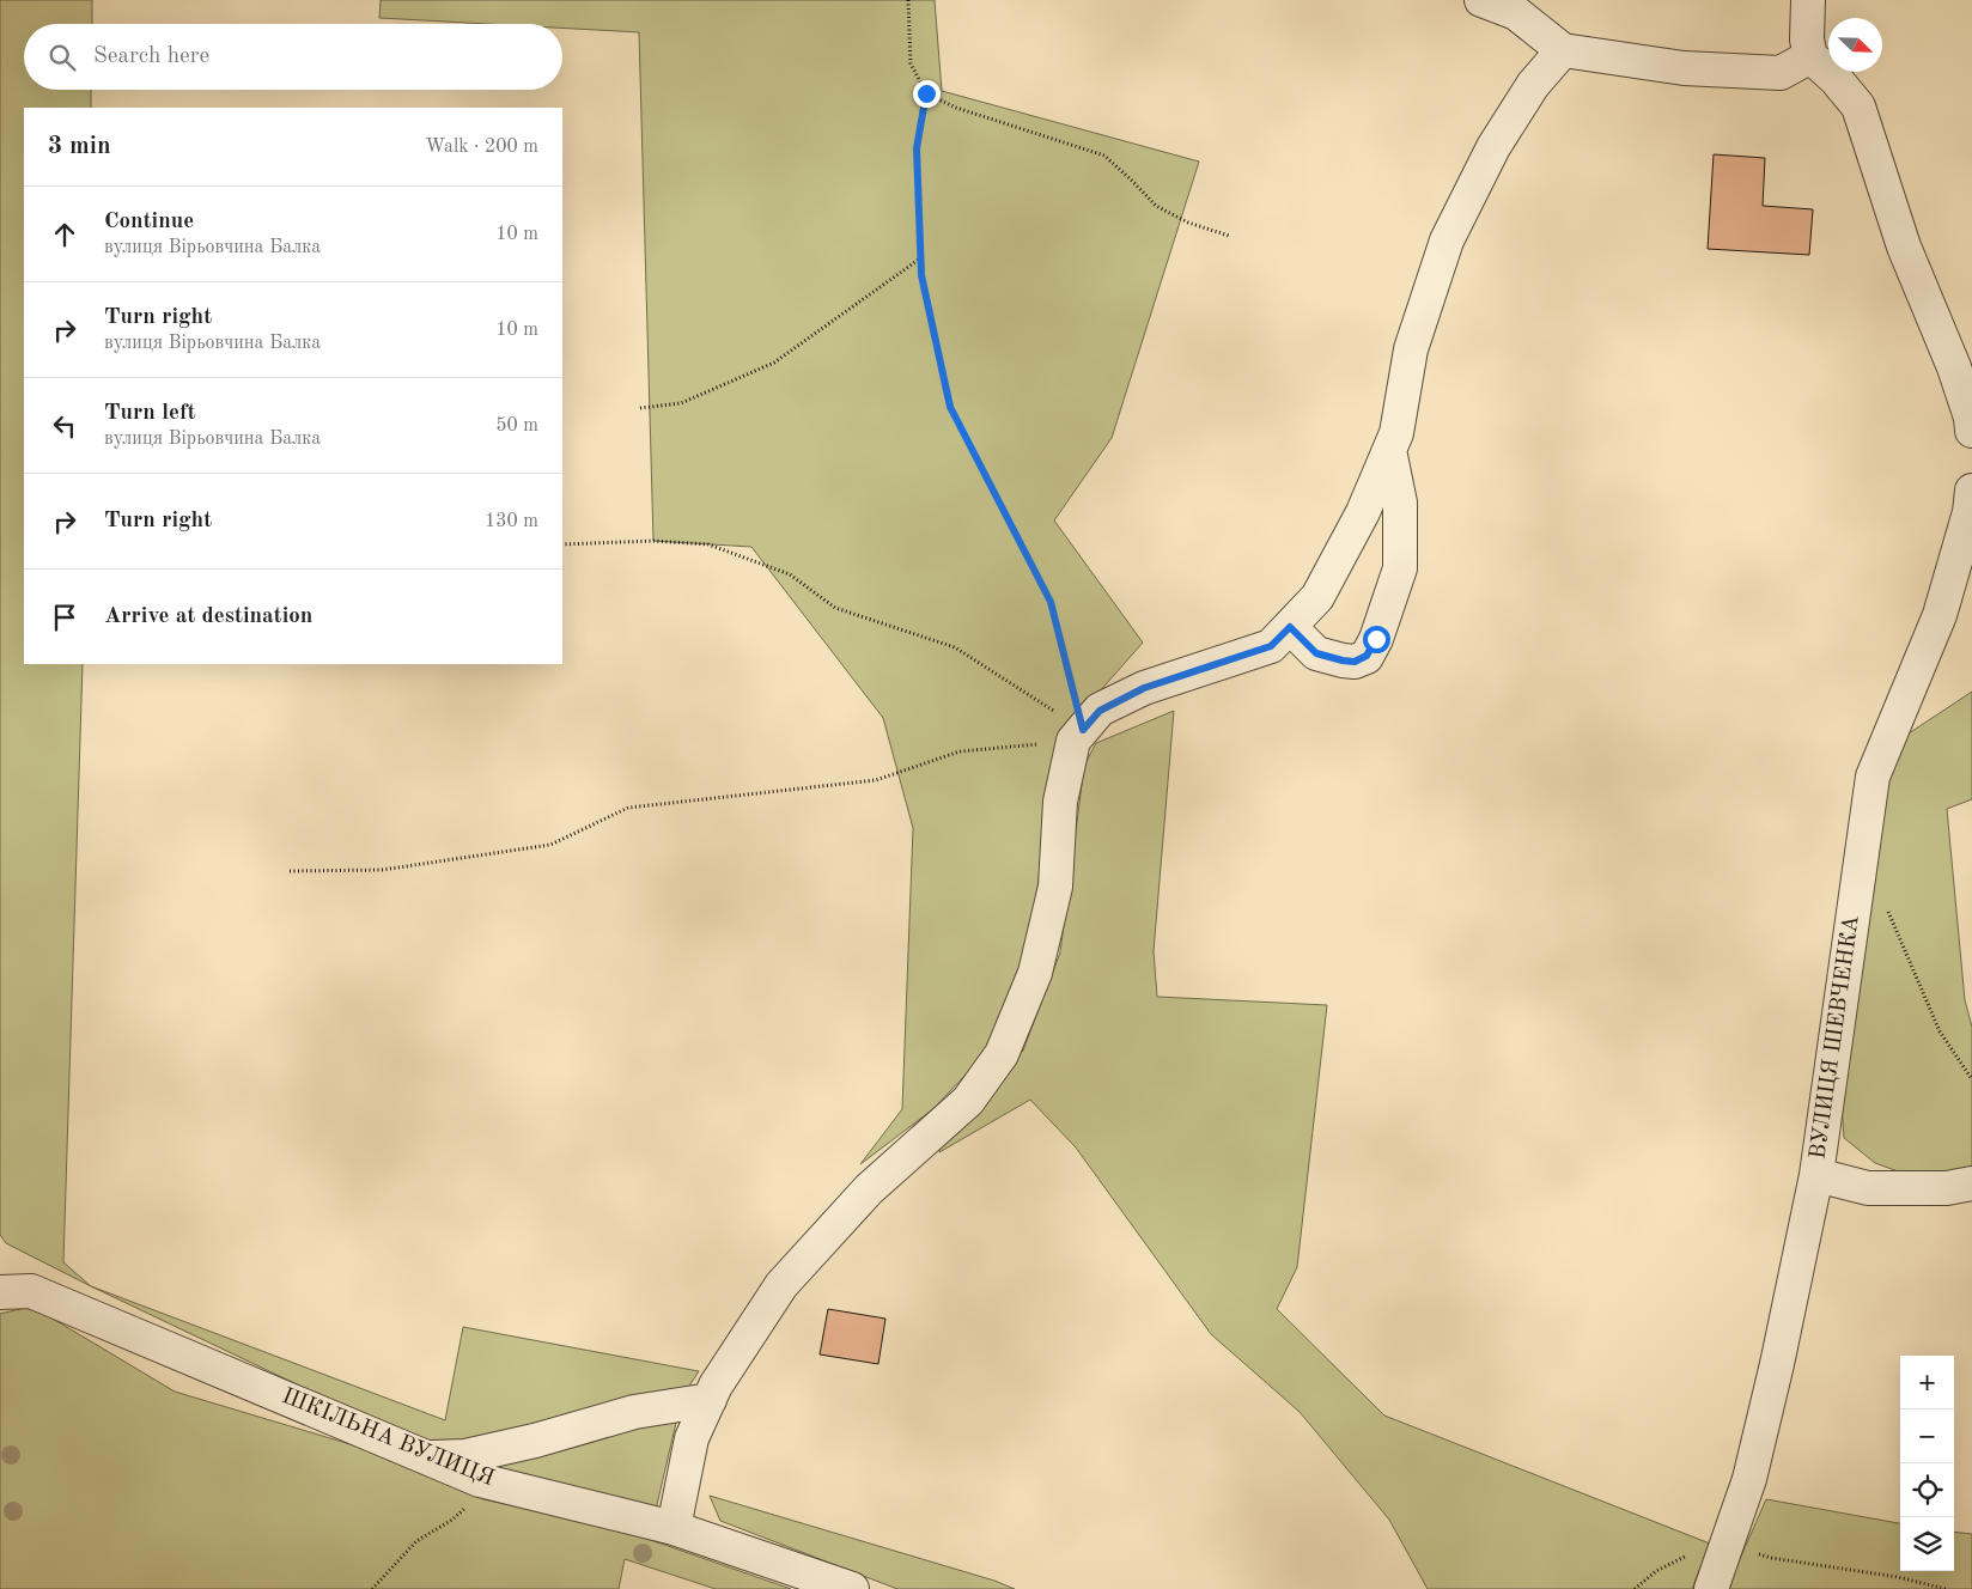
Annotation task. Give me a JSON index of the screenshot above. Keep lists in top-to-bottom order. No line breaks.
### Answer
{"streets":{"street":["ВУЛИЦЯ ШЕВЧЕНКА","ШКІЛЬНА ВУЛИЦЯ"]},"north":"bottom right","page":{"search":"Search here","heading":["3 min","Walk · 200 m"],"list":[["Continue","вулиця Вірьовчина Балка","10 m"],["Turn right","вулиця Вірьовчина Балка","10 m"],["Turn left","вулиця Вірьовчина Балка","50 m"],["Turn right","130 m"],"Arrive at destination"],"map_buttons":["+","−"]}}
